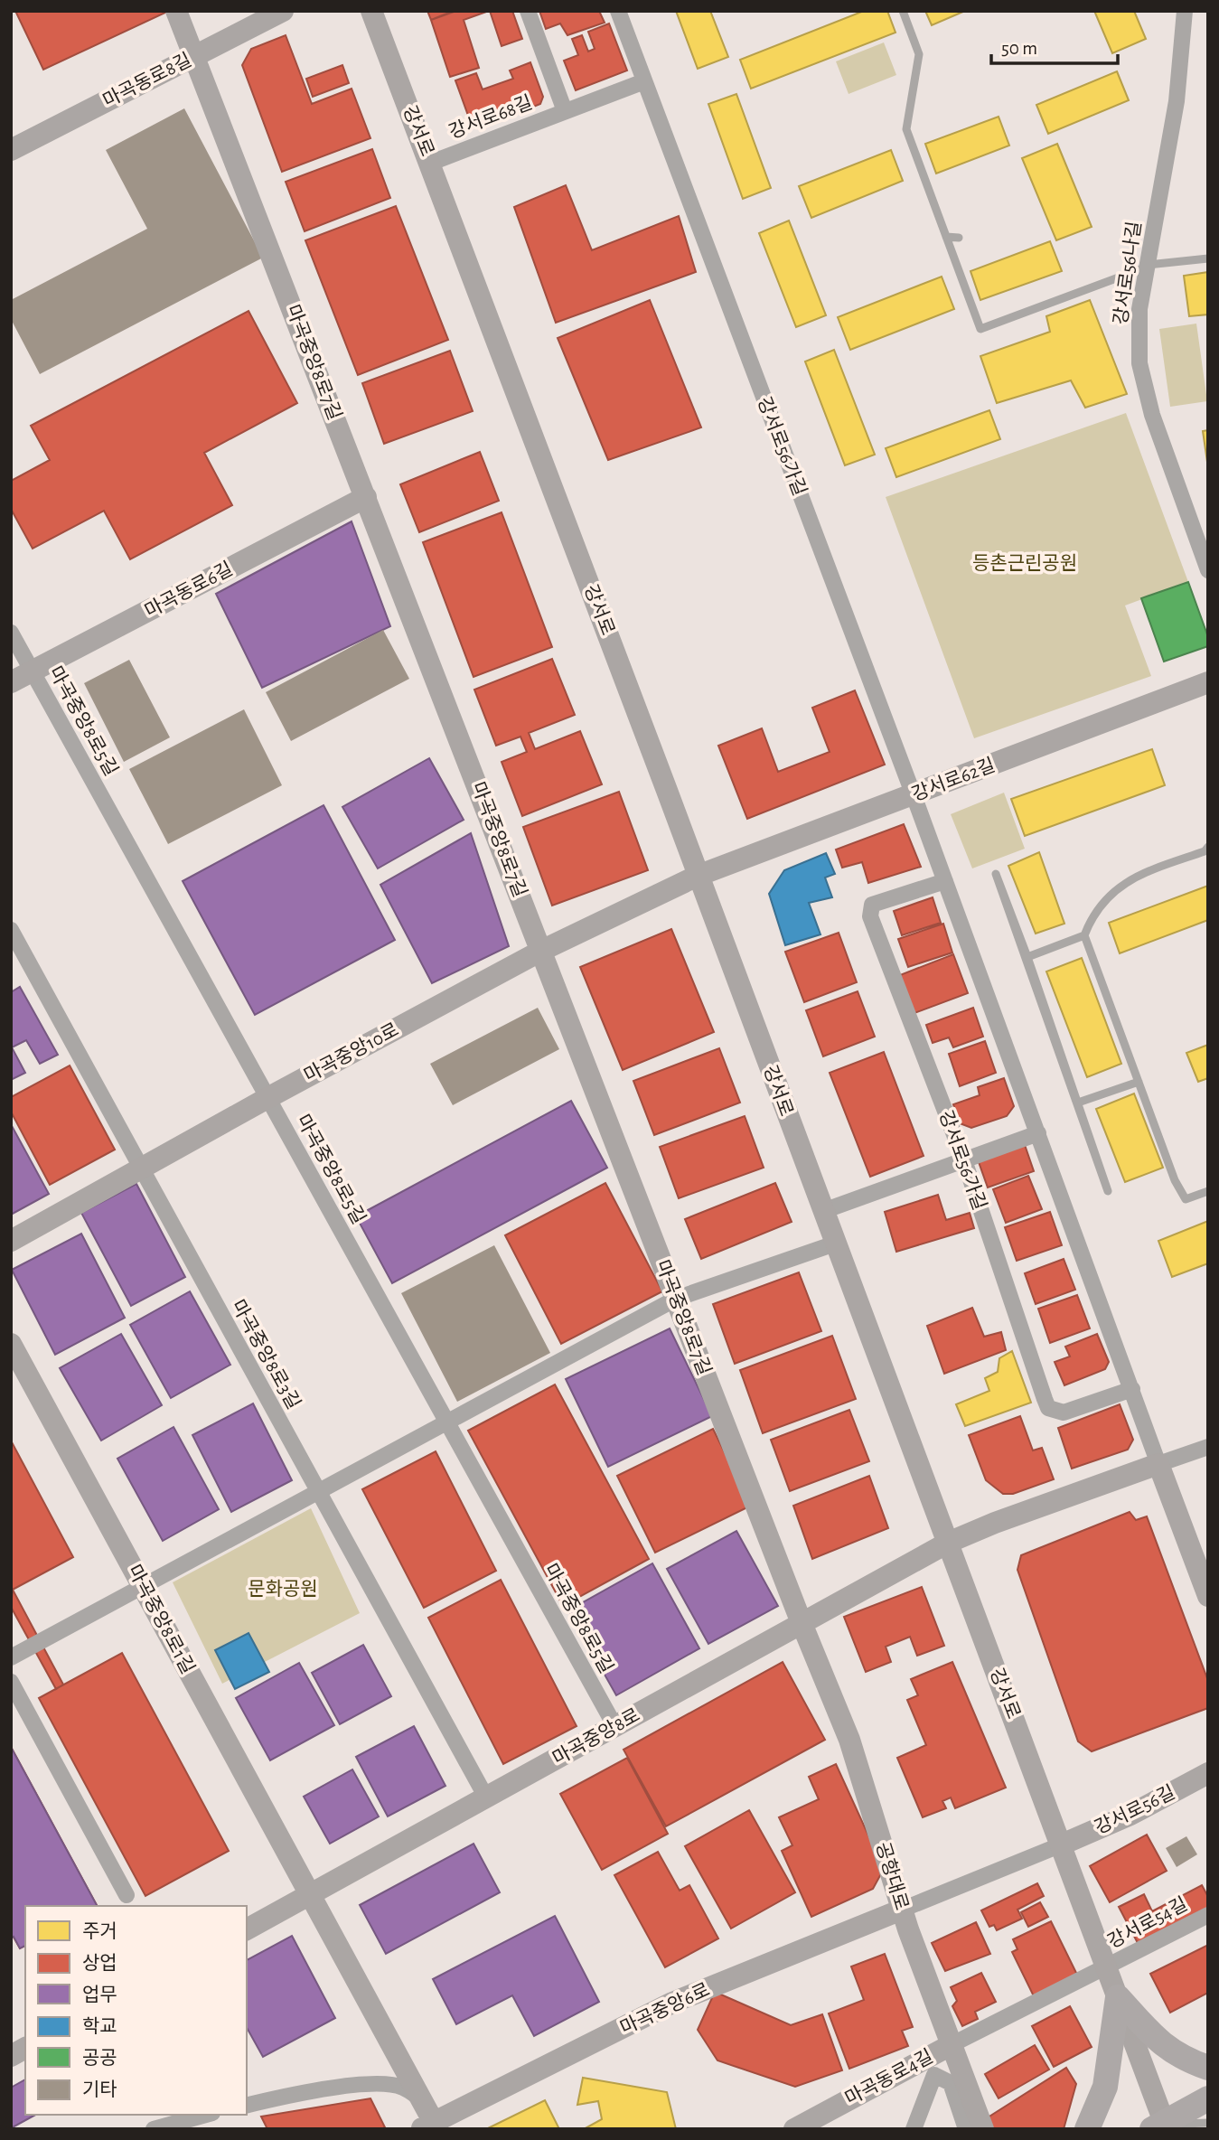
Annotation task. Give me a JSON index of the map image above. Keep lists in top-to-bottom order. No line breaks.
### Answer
{"streets":{"street":["마곡동로8길","강서로68길","강서로","강서로56나길","마곡중앙8로7길","강서로56가길","마곡동로6길","마곡중앙8로5길","강서로62길","마곡중앙10로","마곡중앙8로3길","마곡중앙8로1길","마곡중앙8로","강서로56길","공항대로","강서로54길","마곡중앙6로","마곡동로4길"]},"crossings":[["마곡동로8길","마곡중앙8로7길"],["강서로68길","강서로"],["강서로68길","강서로56가길"],["강서로","강서로62길"],["강서로","마곡중앙10로"],["강서로","마곡중앙8로"],["강서로","강서로56길"],["강서로","강서로54길"],["마곡중앙8로7길","마곡동로6길"],["마곡중앙8로7길","마곡중앙10로"],["마곡중앙8로7길","마곡중앙8로"],["마곡중앙8로7길","공항대로"],["강서로56가길","강서로62길"],["마곡동로6길","마곡중앙8로5길"],["마곡중앙8로5길","마곡중앙10로"],["마곡중앙8로5길","마곡중앙8로"],["강서로62길","마곡중앙10로"],["마곡중앙10로","마곡중앙8로3길"],["마곡중앙8로3길","마곡중앙8로"],["마곡중앙8로1길","마곡중앙8로"],["마곡중앙8로1길","마곡중앙6로"],["마곡중앙8로","공항대로"],["마곡중앙8로","마곡중앙6로"],["공항대로","마곡중앙6로"],["공항대로","마곡동로4길"]],"parks":["등촌근린공원","문화공원"],"legend":["주거","상업","업무","학교","공공","기타"],"scale_bar":"50 m"}
